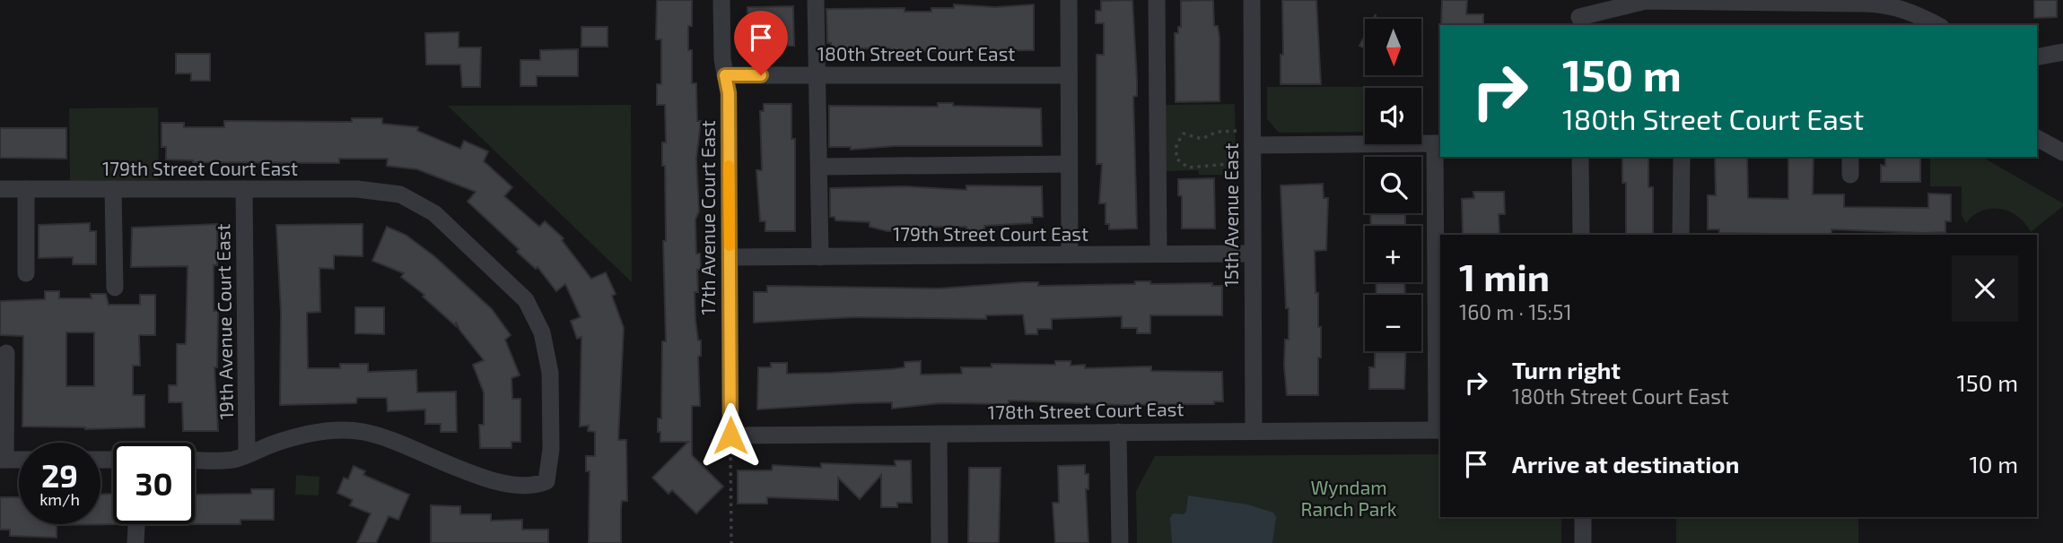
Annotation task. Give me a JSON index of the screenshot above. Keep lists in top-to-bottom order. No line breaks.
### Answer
{"streets":{"street":["180th Street Court East","179th Street Court East","15th Avenue East","17th Avenue Court East","19th Avenue Court East","178th Street Court East"]},"crossings":[["180th Street Court East","17th Avenue Court East"],["179th Street Court East","15th Avenue East"],["179th Street Court East","17th Avenue Court East"],["179th Street Court East","19th Avenue Court East"],["15th Avenue East","178th Street Court East"],["17th Avenue Court East","178th Street Court East"]],"parks":["Wyndam Ranch Park"],"north":"bottom","page":{"map_buttons":["+","−"],"turn":["150 m","180th Street Court East"],"heading":["1 min","160 m · 15:51"],"list":[{"name":"Turn right","note":"180th Street Court East","value":"150 m"},{"name":"Arrive at destination","value":"10 m"}],"speed":"29 km/h","limit":"30"}}
